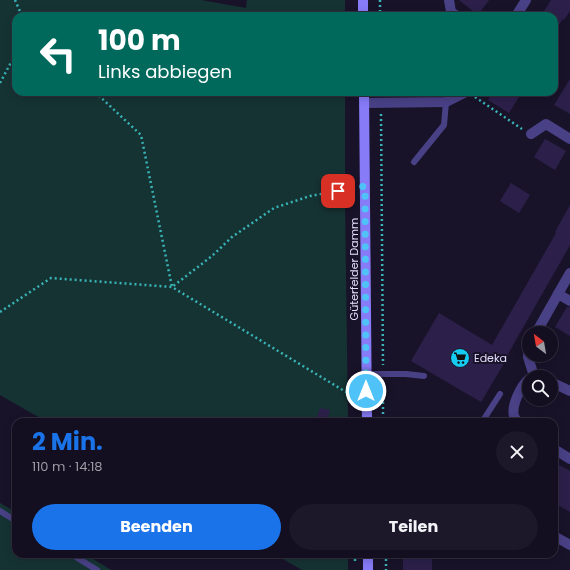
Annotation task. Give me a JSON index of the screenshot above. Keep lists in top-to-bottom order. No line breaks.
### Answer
{"streets":{"street":["Güterfelder Damm"]},"places":{"supermarket":["Edeka"]},"north":"top left","page":{"turn":["100 m","Links abbiegen"],"heading":["2 Min.","110 m · 14:18"],"buttons":["Beenden","Teilen"]}}
